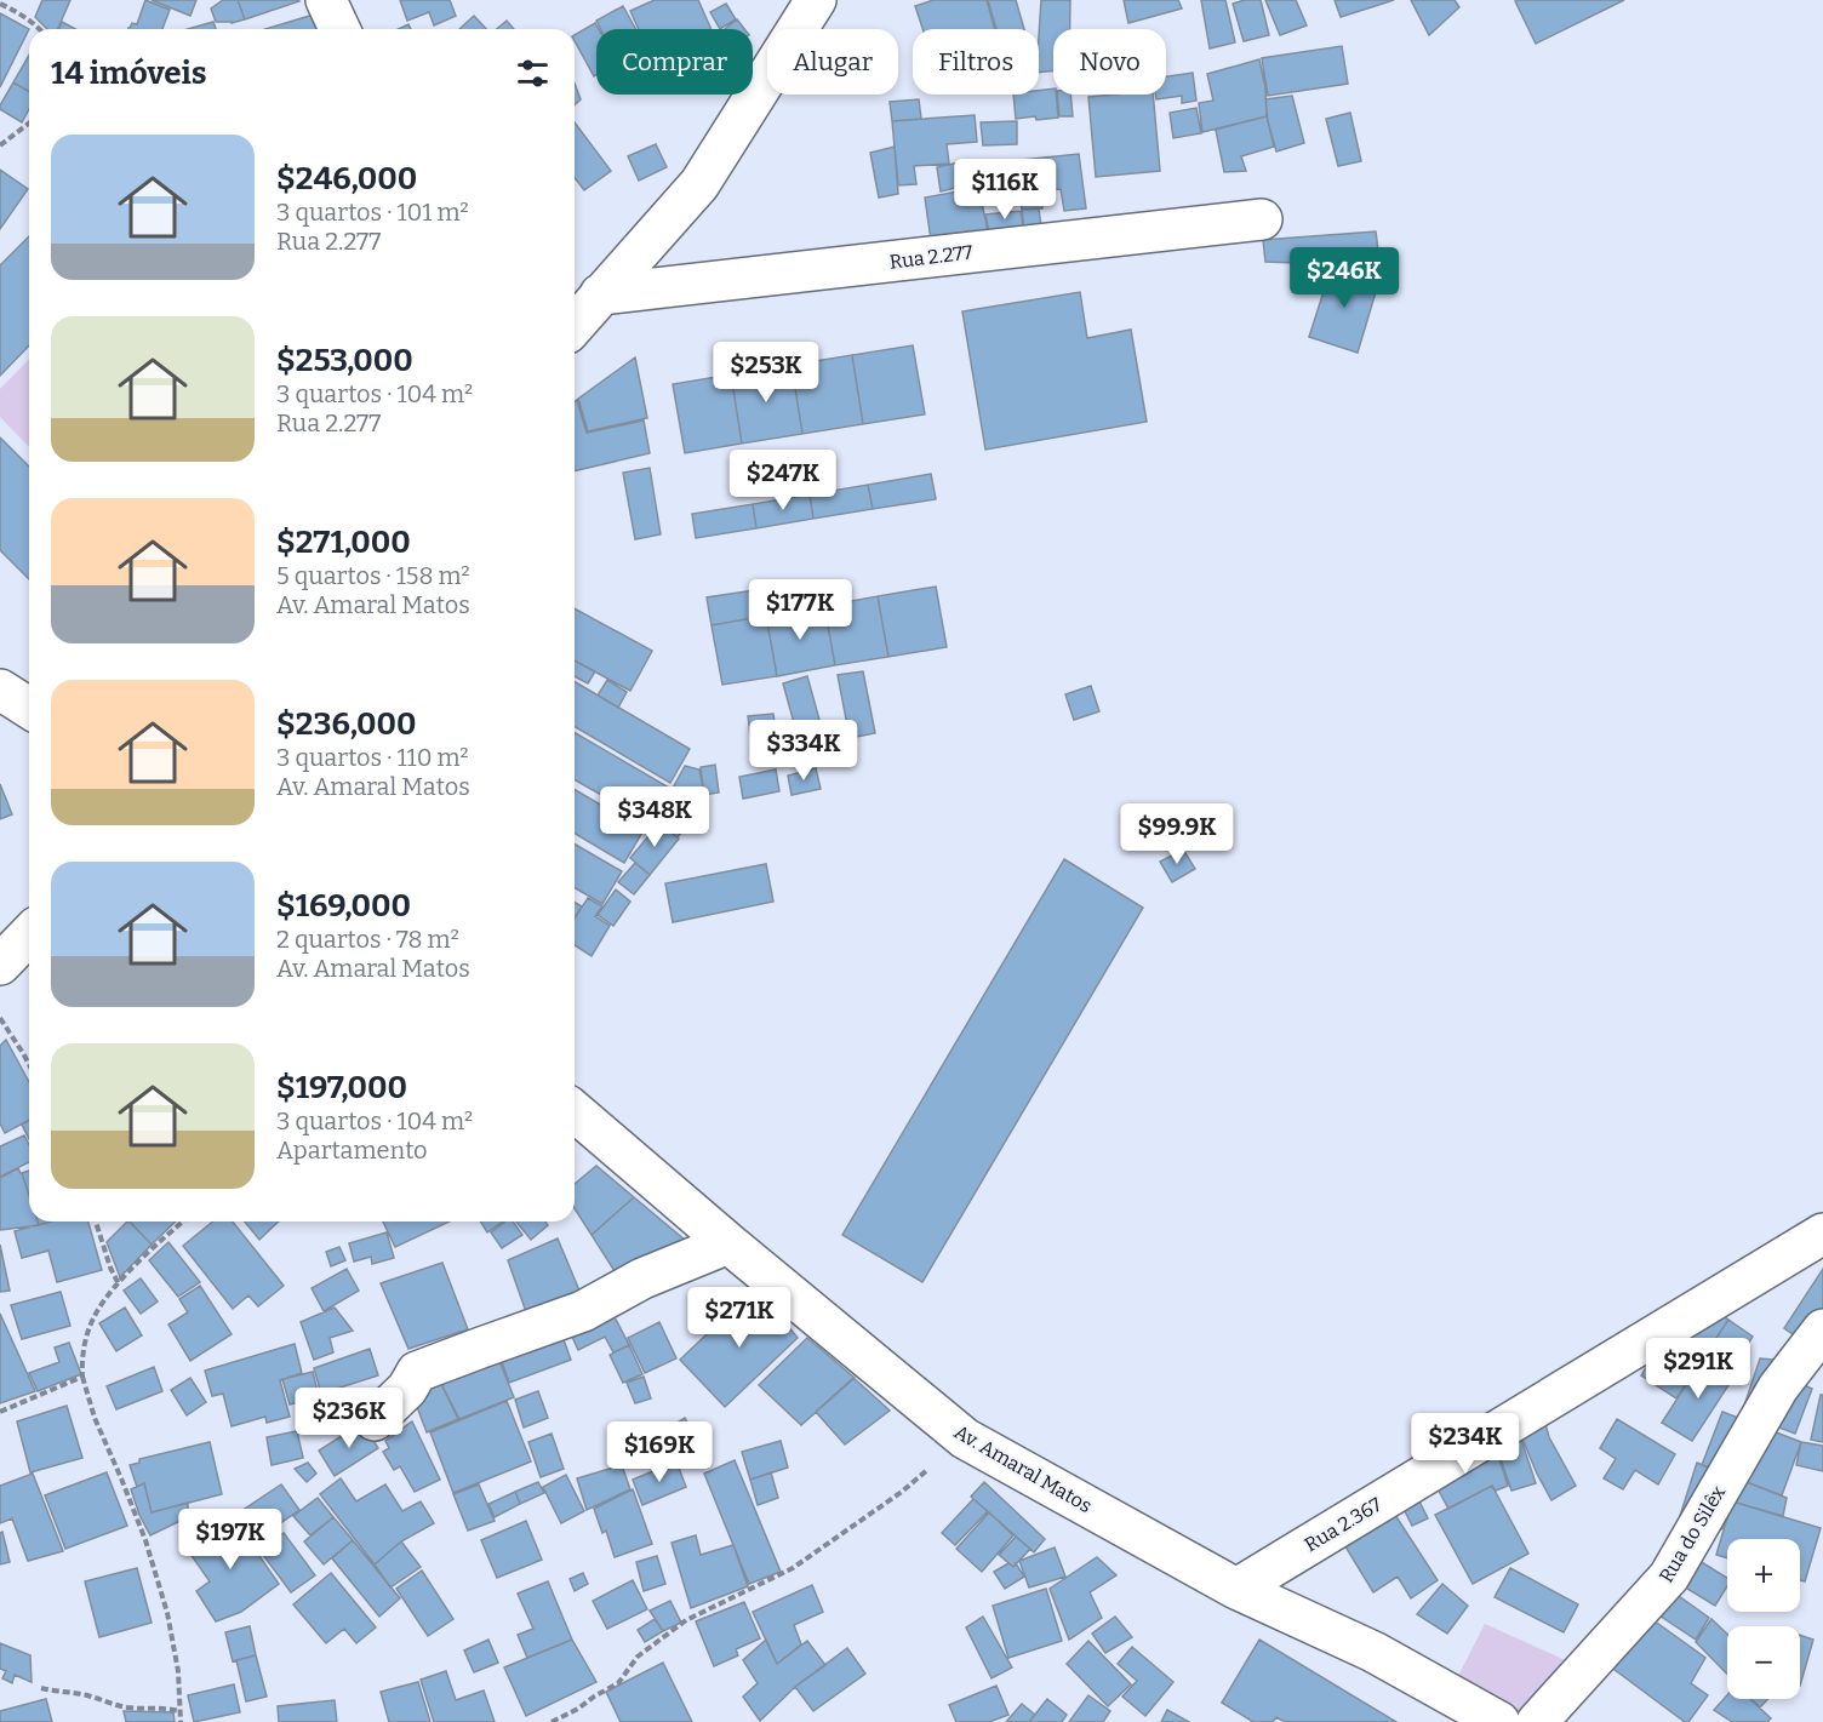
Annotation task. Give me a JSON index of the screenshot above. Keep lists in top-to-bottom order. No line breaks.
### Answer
{"streets":{"street":["Rua 2.277","Av. Amaral Matos","Rua 2.367","Rua do Silêx"]},"crossings":[["Av. Amaral Matos","Rua 2.367"]],"page":{"chip":["Comprar","Alugar","Filtros","Novo"],"heading":"14 imóveis","list":[{"name":"$246,000","note":"3 quartos · 101 m² · Rua 2.277"},{"name":"$253,000","note":"3 quartos · 104 m² · Rua 2.277"},{"name":"$271,000","note":"5 quartos · 158 m² · Av. Amaral Matos"},{"name":"$236,000","note":"3 quartos · 110 m² · Av. Amaral Matos"},{"name":"$169,000","note":"2 quartos · 78 m² · Av. Amaral Matos"},{"name":"$197,000","note":"3 quartos · 104 m² · Apartamento"}],"price":["$116K","$246K","$253K","$247K","$177K","$334K","$348K","$99.9K","$271K","$291K","$236K","$234K","$169K","$197K"],"map_buttons":["+","−"]}}
